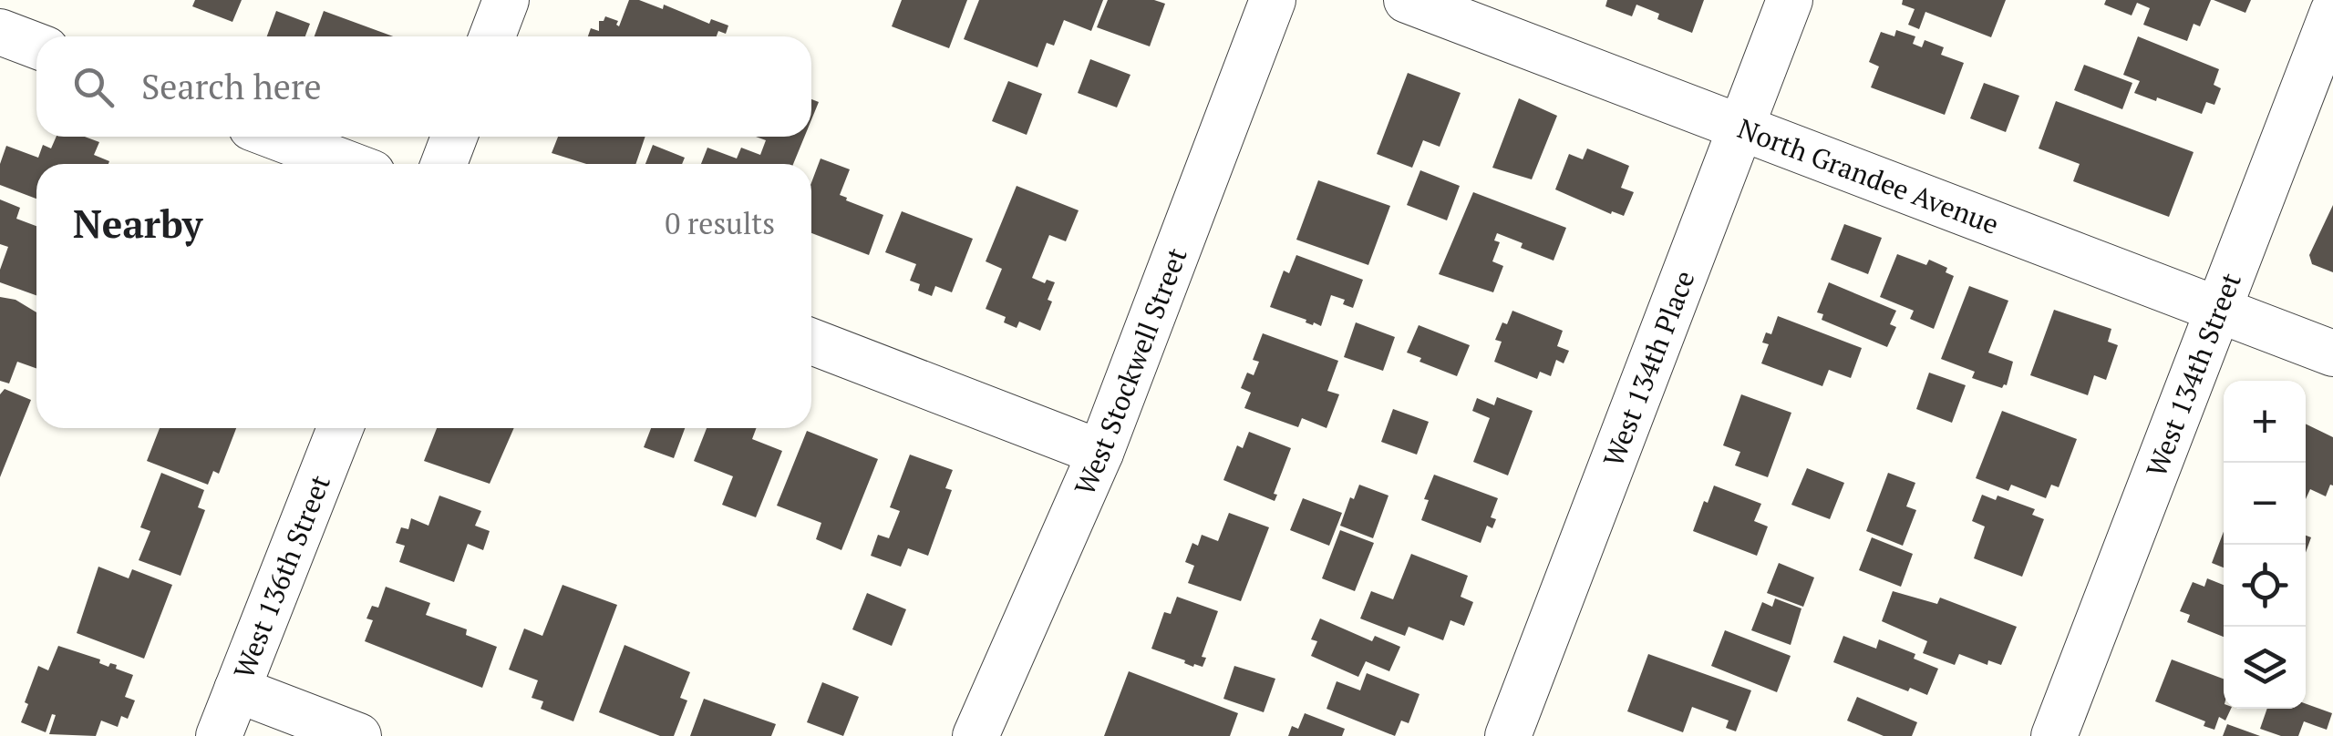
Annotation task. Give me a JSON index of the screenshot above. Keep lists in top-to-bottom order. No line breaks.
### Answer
{"streets":{"street":["North Grandee Avenue","West 134th Place","West Stockwell Street","West 134th Street","West 136th Street"]},"crossings":[["North Grandee Avenue","West 134th Place"],["North Grandee Avenue","West 134th Street"]],"page":{"search":"Search here","heading":["Nearby","0 results"],"map_buttons":["+","−"]}}
